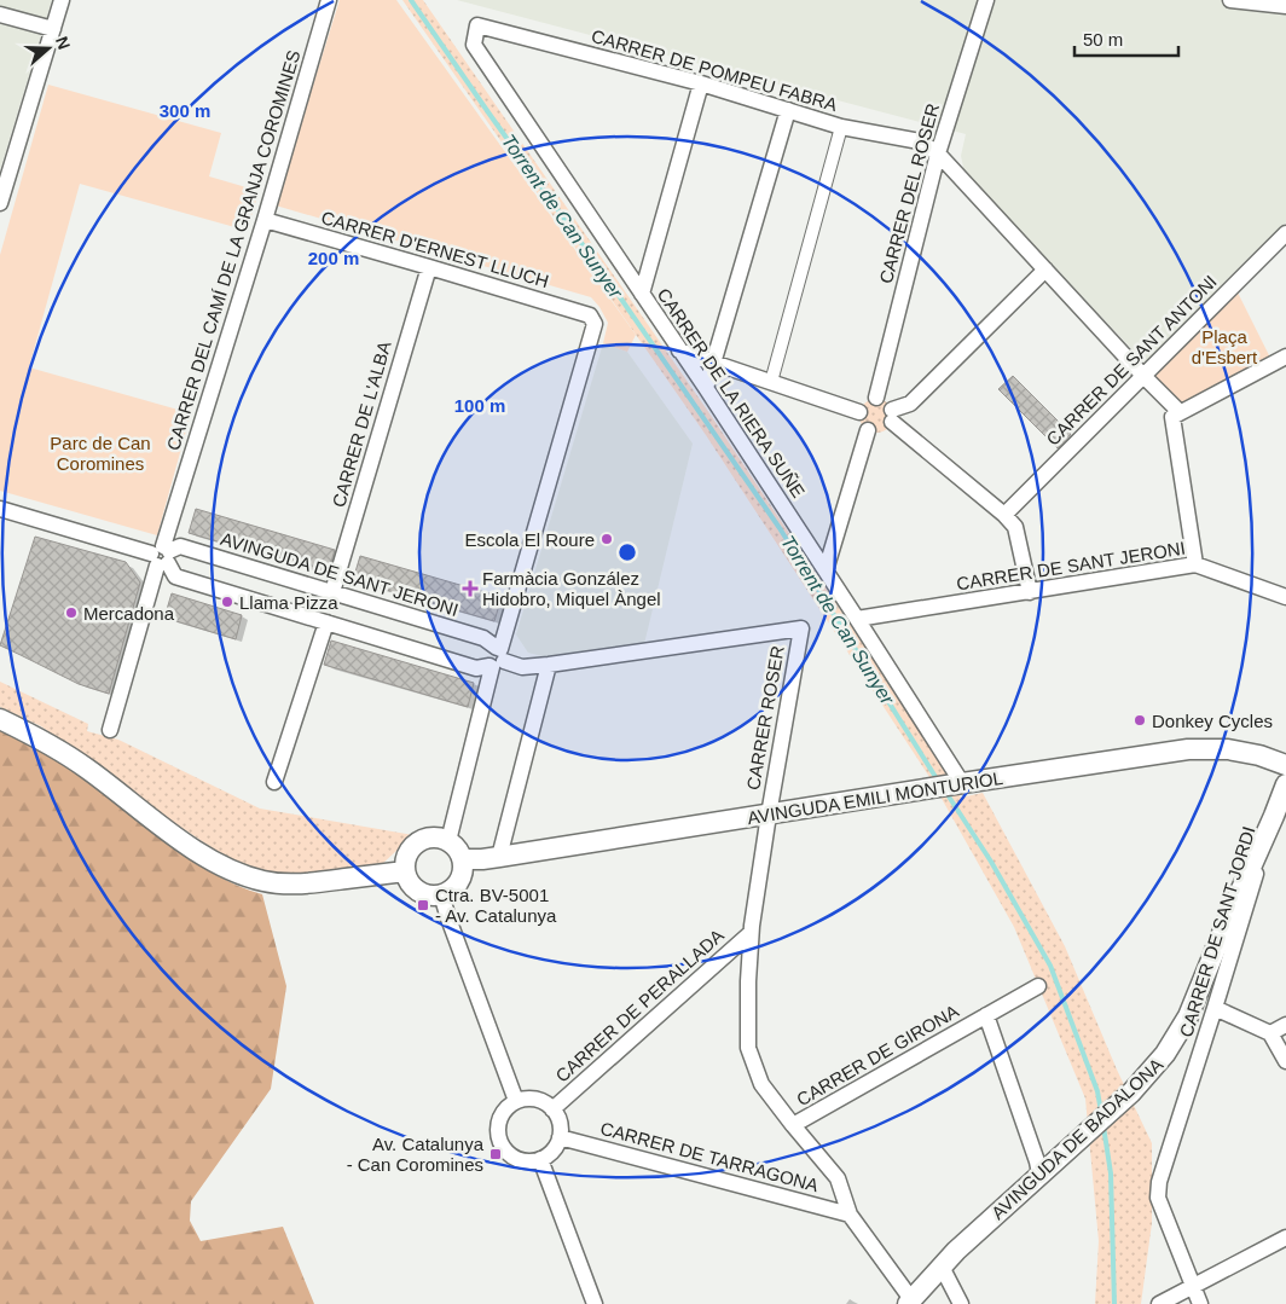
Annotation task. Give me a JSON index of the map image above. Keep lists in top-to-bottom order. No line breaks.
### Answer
{"streets":{"street":["CARRER DE POMPEU FABRA","CARRER DEL ROSER","CARRER D'ERNEST LLUCH","CARRER DEL CAMÍ DE LA GRANJA COROMINES","CARRER DE SANT ANTONI","CARRER DE LA RIERA SUÑE","CARRER DE L'ALBA","CARRER DE SANT JERONI","AVINGUDA DE SANT JERONI","CARRER ROSER","AVINGUDA EMILI MONTURIOL","CARRER DE SANT JORDI","CARRER DE PERALLADA","CARRER DE GIRONA","AVINGUDA DE BADALONA","CARRER DE TARRAGONA"]},"crossings":[["CARRER DE POMPEU FABRA","CARRER DEL ROSER"],["CARRER DE POMPEU FABRA","CARRER DE SANT ANTONI"],["CARRER DE POMPEU FABRA","CARRER DE LA RIERA SUÑE"],["CARRER D'ERNEST LLUCH","CARRER DEL CAMÍ DE LA GRANJA COROMINES"],["CARRER D'ERNEST LLUCH","CARRER DE L'ALBA"],["CARRER D'ERNEST LLUCH","AVINGUDA DE SANT JERONI"],["CARRER DEL CAMÍ DE LA GRANJA COROMINES","AVINGUDA DE SANT JERONI"],["CARRER DE LA RIERA SUÑE","CARRER DE SANT JERONI"],["CARRER DE LA RIERA SUÑE","AVINGUDA EMILI MONTURIOL"],["CARRER DE L'ALBA","AVINGUDA DE SANT JERONI"],["CARRER ROSER","AVINGUDA EMILI MONTURIOL"],["CARRER ROSER","CARRER DE PERALLADA"],["CARRER ROSER","CARRER DE GIRONA"],["CARRER DE SANT JORDI","AVINGUDA DE BADALONA"],["CARRER DE PERALLADA","CARRER DE TARRAGONA"],["CARRER DE GIRONA","AVINGUDA DE BADALONA"],["CARRER DE GIRONA","CARRER DE TARRAGONA"]],"water":["Torrent de Can Sunyer"],"parks":["Plaça d'Esbert","Parc de Can Coromines"],"places":{"other":["Escola El Roure","Llama Pizza","Mercadona","Donkey Cycles"],"health":["Farmàcia González Hidobro, Miquel Àngel"],"transit":["Ctra. BV-5001 - Av. Catalunya","Av. Catalunya - Can Coromines"]},"scale_bar":"50 m","north":"right","rings":["300 m","200 m","100 m"]}
